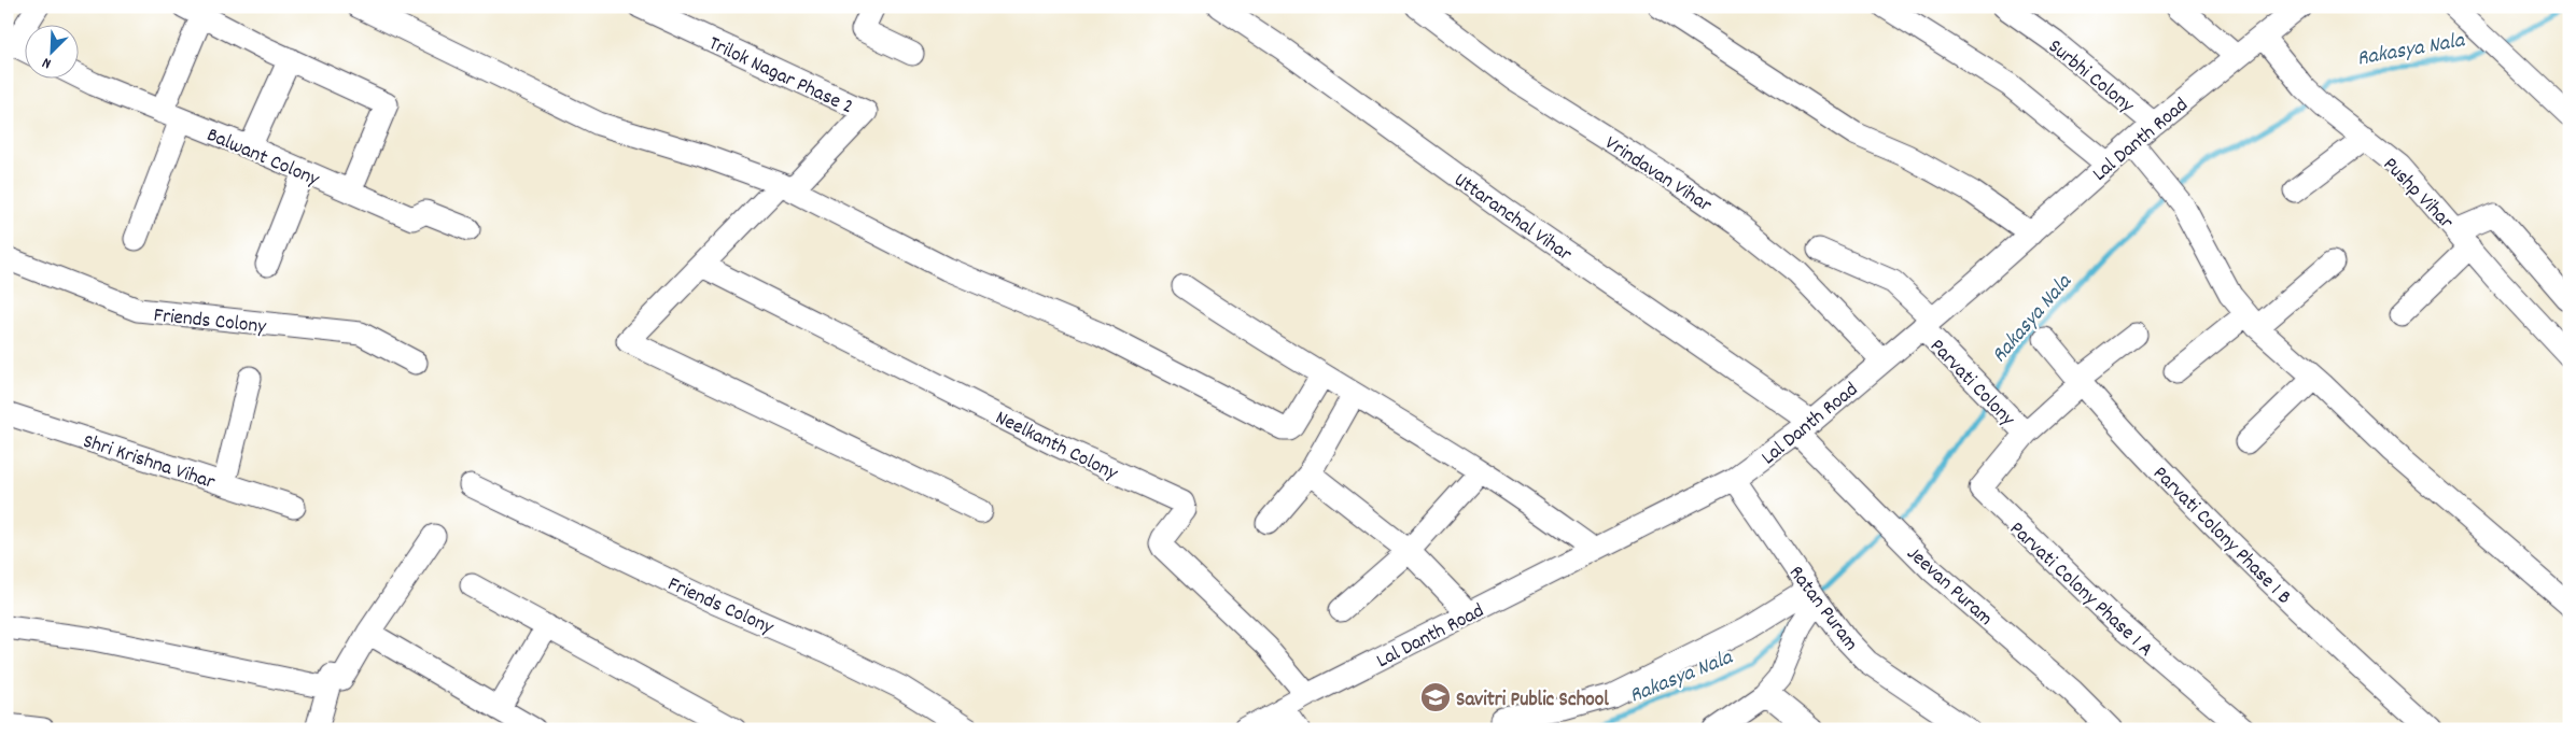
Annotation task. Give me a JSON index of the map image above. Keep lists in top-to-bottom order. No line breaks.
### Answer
{"streets":{"street":["Trilok Nagar Phase 2","Surbhi Colony","Lal Danth Road","Balwant Colony","Vrindavan Vihar","Pushp Vihar","Uttaranchal Vihar","Friends Colony","Parvati Colony","Neelkanth Colony","Shri Krishna Vihar","Parvati Colony Phase 1 B","Jeevan Puram","Parvati Colony Phase 1 A","Ratan Puram"]},"crossings":[["Surbhi Colony","Lal Danth Road"],["Lal Danth Road","Vrindavan Vihar"],["Lal Danth Road","Pushp Vihar"],["Lal Danth Road","Uttaranchal Vihar"],["Lal Danth Road","Parvati Colony"],["Lal Danth Road","Neelkanth Colony"],["Lal Danth Road","Jeevan Puram"],["Lal Danth Road","Ratan Puram"],["Uttaranchal Vihar","Jeevan Puram"],["Parvati Colony","Parvati Colony Phase 1 A"]],"water":["Rakasya Nala"],"places":{"school or university":["Savitri Public School"]},"north":"bottom left"}
